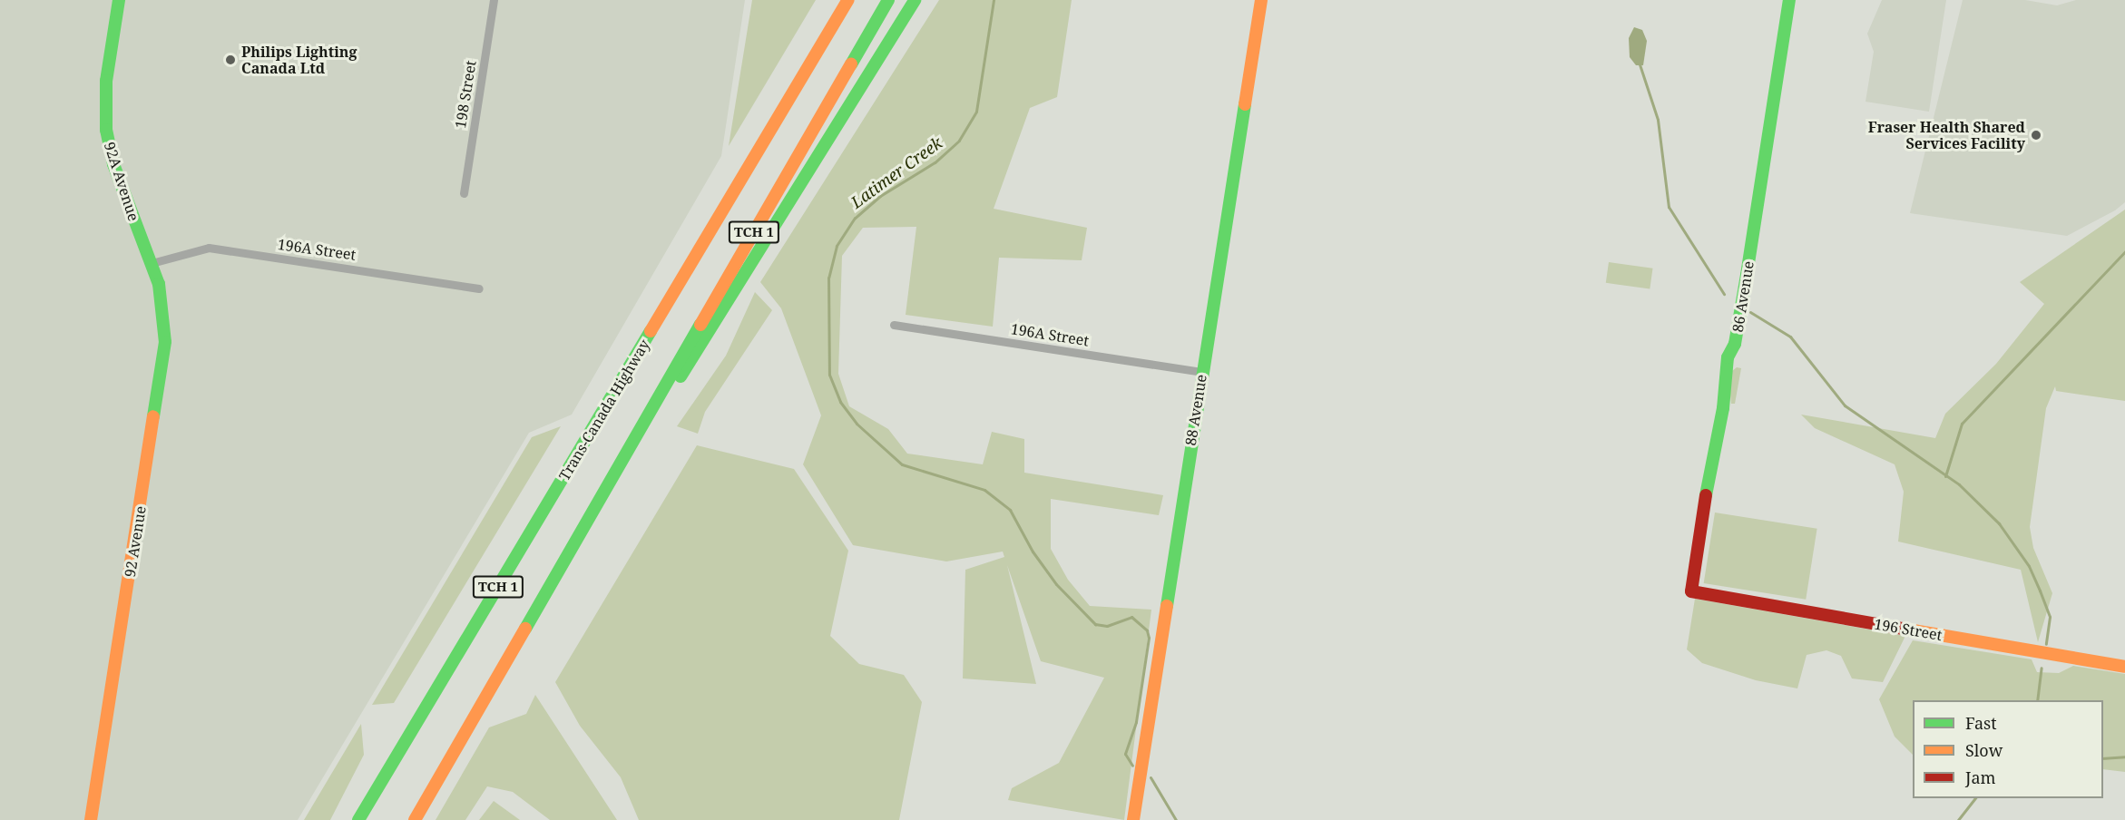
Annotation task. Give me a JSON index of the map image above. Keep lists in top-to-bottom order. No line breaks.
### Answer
{"streets":{"main road":["92A Avenue","TCH 1","86 Avenue","Trans-Canada Highway","88 Avenue","92 Avenue","196 Street"],"street":["198 Street","196A Street"]},"crossings":[["92A Avenue","196A Street"],["92A Avenue","92 Avenue"],["196A Street","88 Avenue"],["196A Street","92 Avenue"],["86 Avenue","196 Street"]],"water":["Latimer Creek"],"places":["Philips Lighting Canada Ltd","Fraser Health Shared Services Facility"],"legend":["Fast","Slow","Jam"]}
